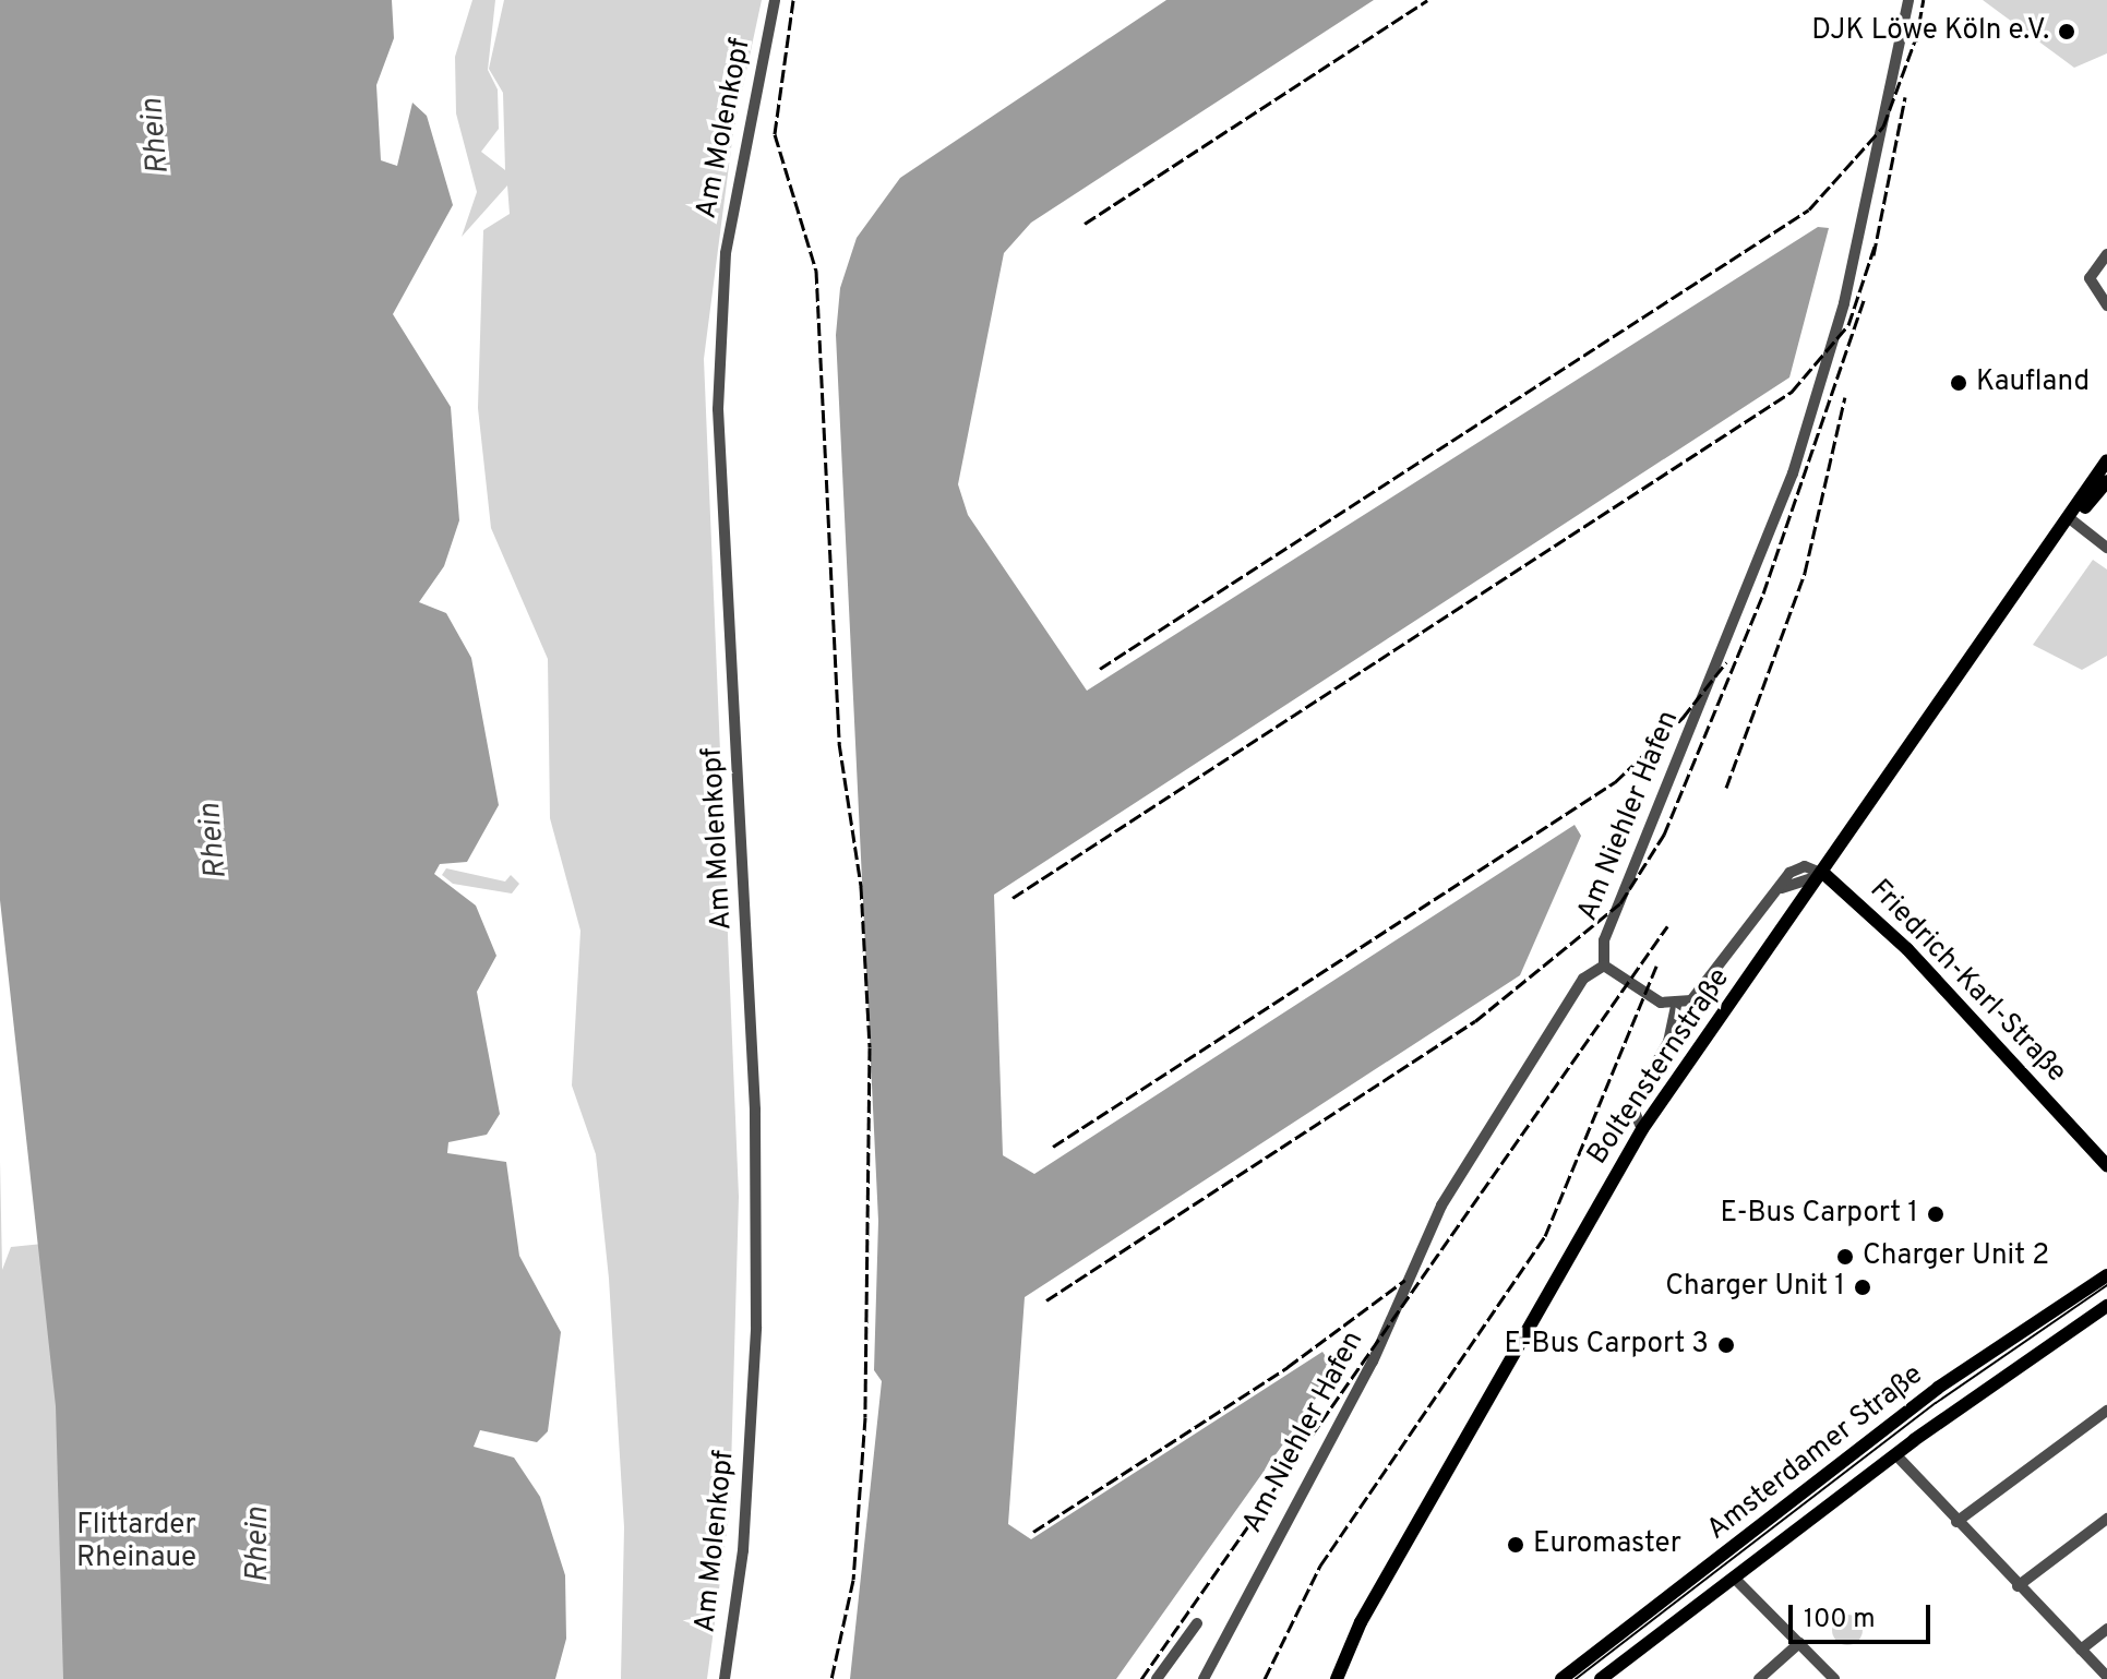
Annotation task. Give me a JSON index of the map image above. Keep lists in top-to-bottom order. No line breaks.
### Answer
{"streets":{"main road":["Friedrich-Karl-Straße","Boltensternstraße","Amsterdamer Straße"],"street":["Am Molenkopf","Am Niehler Hafen"]},"crossings":[["Friedrich-Karl-Straße","Boltensternstraße"]],"water":["Rhein"],"parks":["Flittarder Rheinaue"],"places":["DJK Löwe Köln e.V.","Kaufland","E-Bus Carport 1","Charger Unit 2","Charger Unit 1","E-Bus Carport 3","Euromaster"],"scale_bar":"100 m"}
